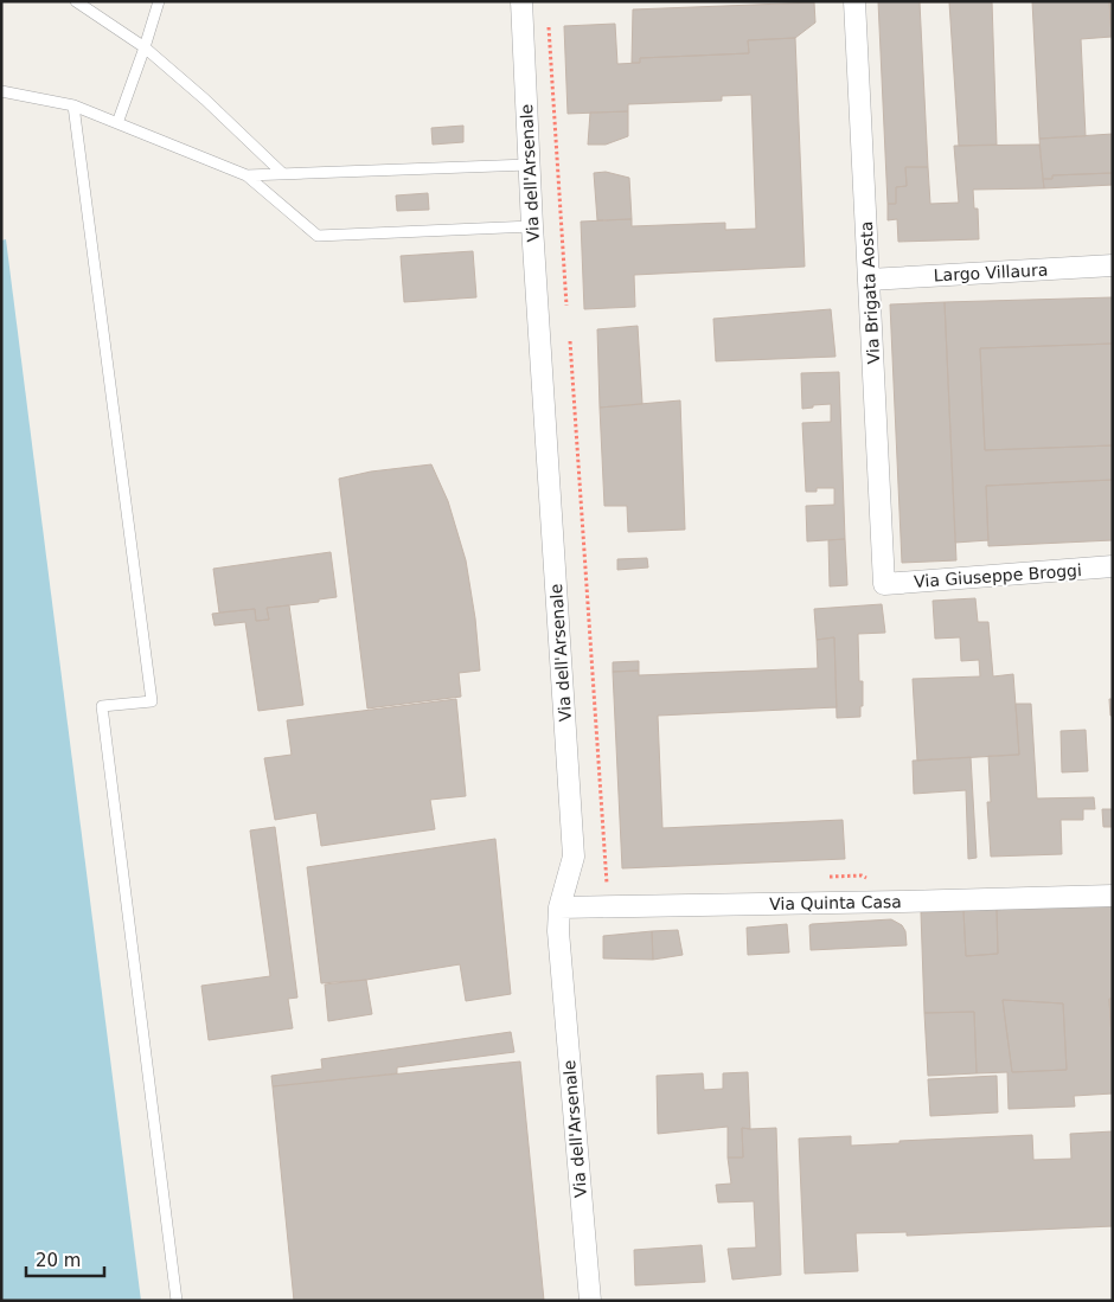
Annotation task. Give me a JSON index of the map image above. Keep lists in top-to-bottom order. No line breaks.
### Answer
{"streets":{"street":["Via dell'Arsenale","Largo Villaura","Via Brigata Aosta","Via Giuseppe Broggi","Via Quinta Casa"]},"crossings":[["Via dell'Arsenale","Via Quinta Casa"],["Largo Villaura","Via Brigata Aosta"],["Via Brigata Aosta","Via Giuseppe Broggi"]],"scale_bar":"20 m"}
